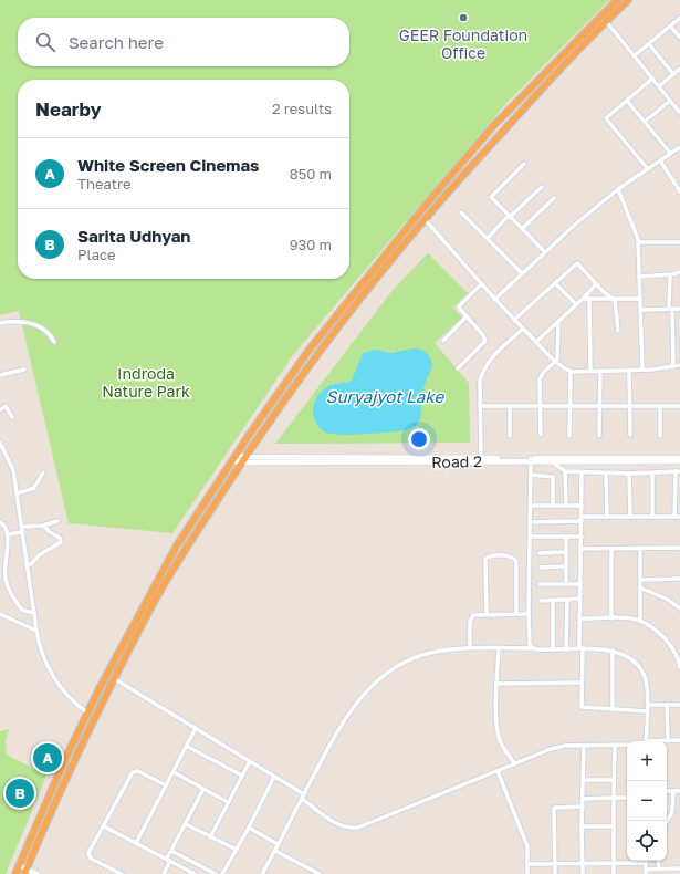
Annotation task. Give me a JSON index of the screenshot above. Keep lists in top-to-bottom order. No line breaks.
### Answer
{"streets":{"street":["Road 2"]},"water":["Suryajyot Lake"],"parks":["Indroda Nature Park"],"places":["GEER Foundation Office"],"page":{"search":"Search here","heading":["Nearby","2 results"],"list":[{"mark":"A","name":"White Screen Cinemas","note":"Theatre","value":"850 m"},{"mark":"B","name":"Sarita Udhyan","note":"Place","value":"930 m"}],"map_buttons":["+","−"],"pins":["A","B"]}}
